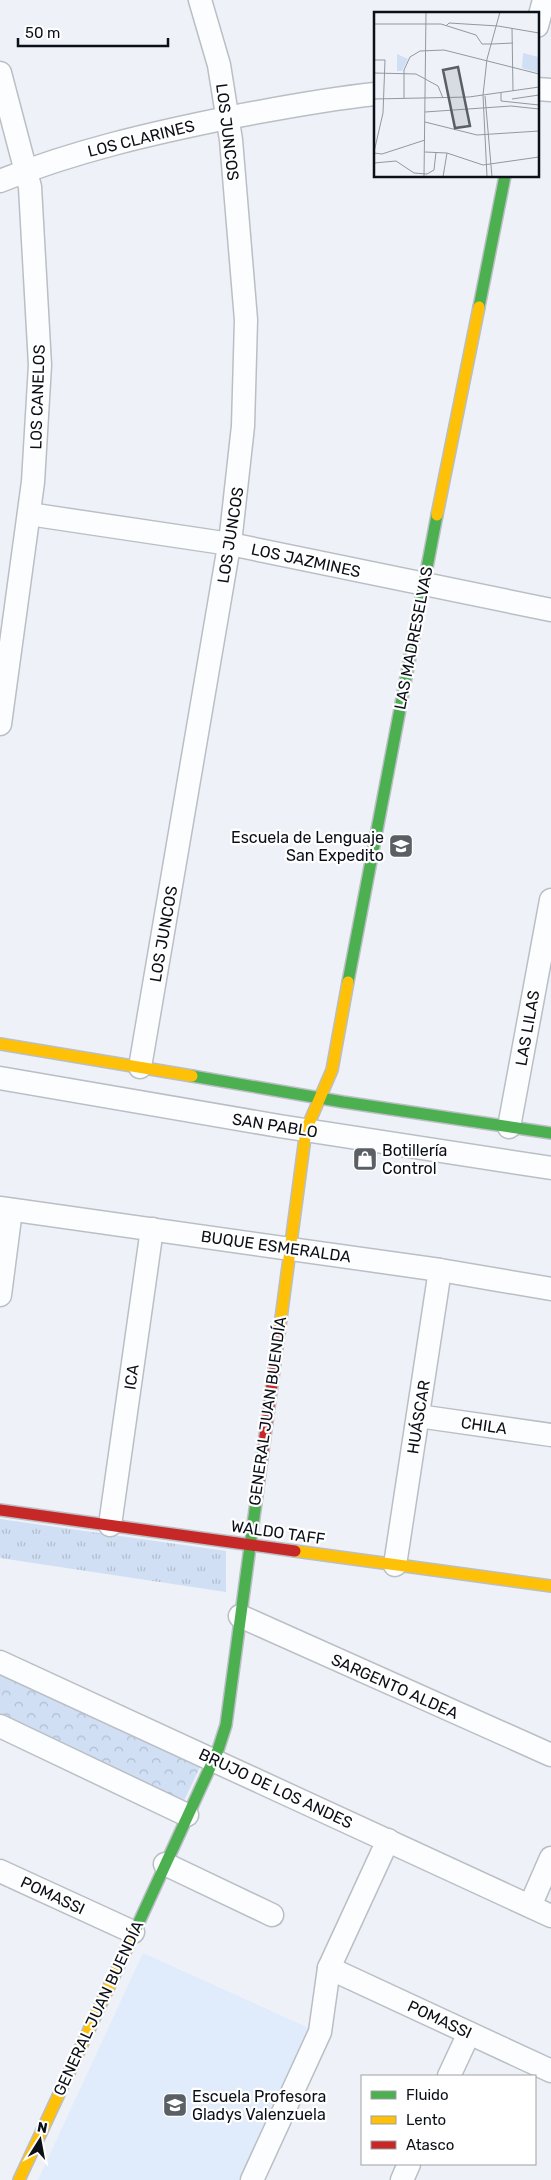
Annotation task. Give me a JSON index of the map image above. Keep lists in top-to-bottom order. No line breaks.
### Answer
{"streets":{"street":["LOS JUNCOS","LOS CLARINES","LOS CANELOS","LOS JAZMINES","LAS MADRESELVAS","LAS LILAS","SAN PABLO","BUQUE ESMERALDA","ICA","GENERAL JUAN BUENDÍA","HUÁSCAR","CHILA","WALDO TAFF","SARGENTO ALDEA","BRUJO DE LOS ANDES","POMASSI"]},"crossings":[["LOS JUNCOS","LOS CLARINES"],["LOS JUNCOS","LOS JAZMINES"],["LOS JUNCOS","SAN PABLO"],["LOS CLARINES","LOS CANELOS"],["LOS CANELOS","LOS JAZMINES"],["LOS JAZMINES","LAS MADRESELVAS"],["LAS MADRESELVAS","SAN PABLO"],["LAS MADRESELVAS","GENERAL JUAN BUENDÍA"],["LAS LILAS","SAN PABLO"],["SAN PABLO","GENERAL JUAN BUENDÍA"],["BUQUE ESMERALDA","ICA"],["BUQUE ESMERALDA","GENERAL JUAN BUENDÍA"],["BUQUE ESMERALDA","HUÁSCAR"],["ICA","WALDO TAFF"],["GENERAL JUAN BUENDÍA","WALDO TAFF"],["GENERAL JUAN BUENDÍA","SARGENTO ALDEA"],["GENERAL JUAN BUENDÍA","BRUJO DE LOS ANDES"],["GENERAL JUAN BUENDÍA","POMASSI"],["HUÁSCAR","CHILA"],["HUÁSCAR","WALDO TAFF"]],"places":{"school or university":["Escuela de Lenguaje San Expedito","Escuela Profesora Gladys Valenzuela"],"shop":["Botillería Control"]},"legend":["Fluido","Lento","Atasco"],"scale_bar":"50 m","north":"top"}
